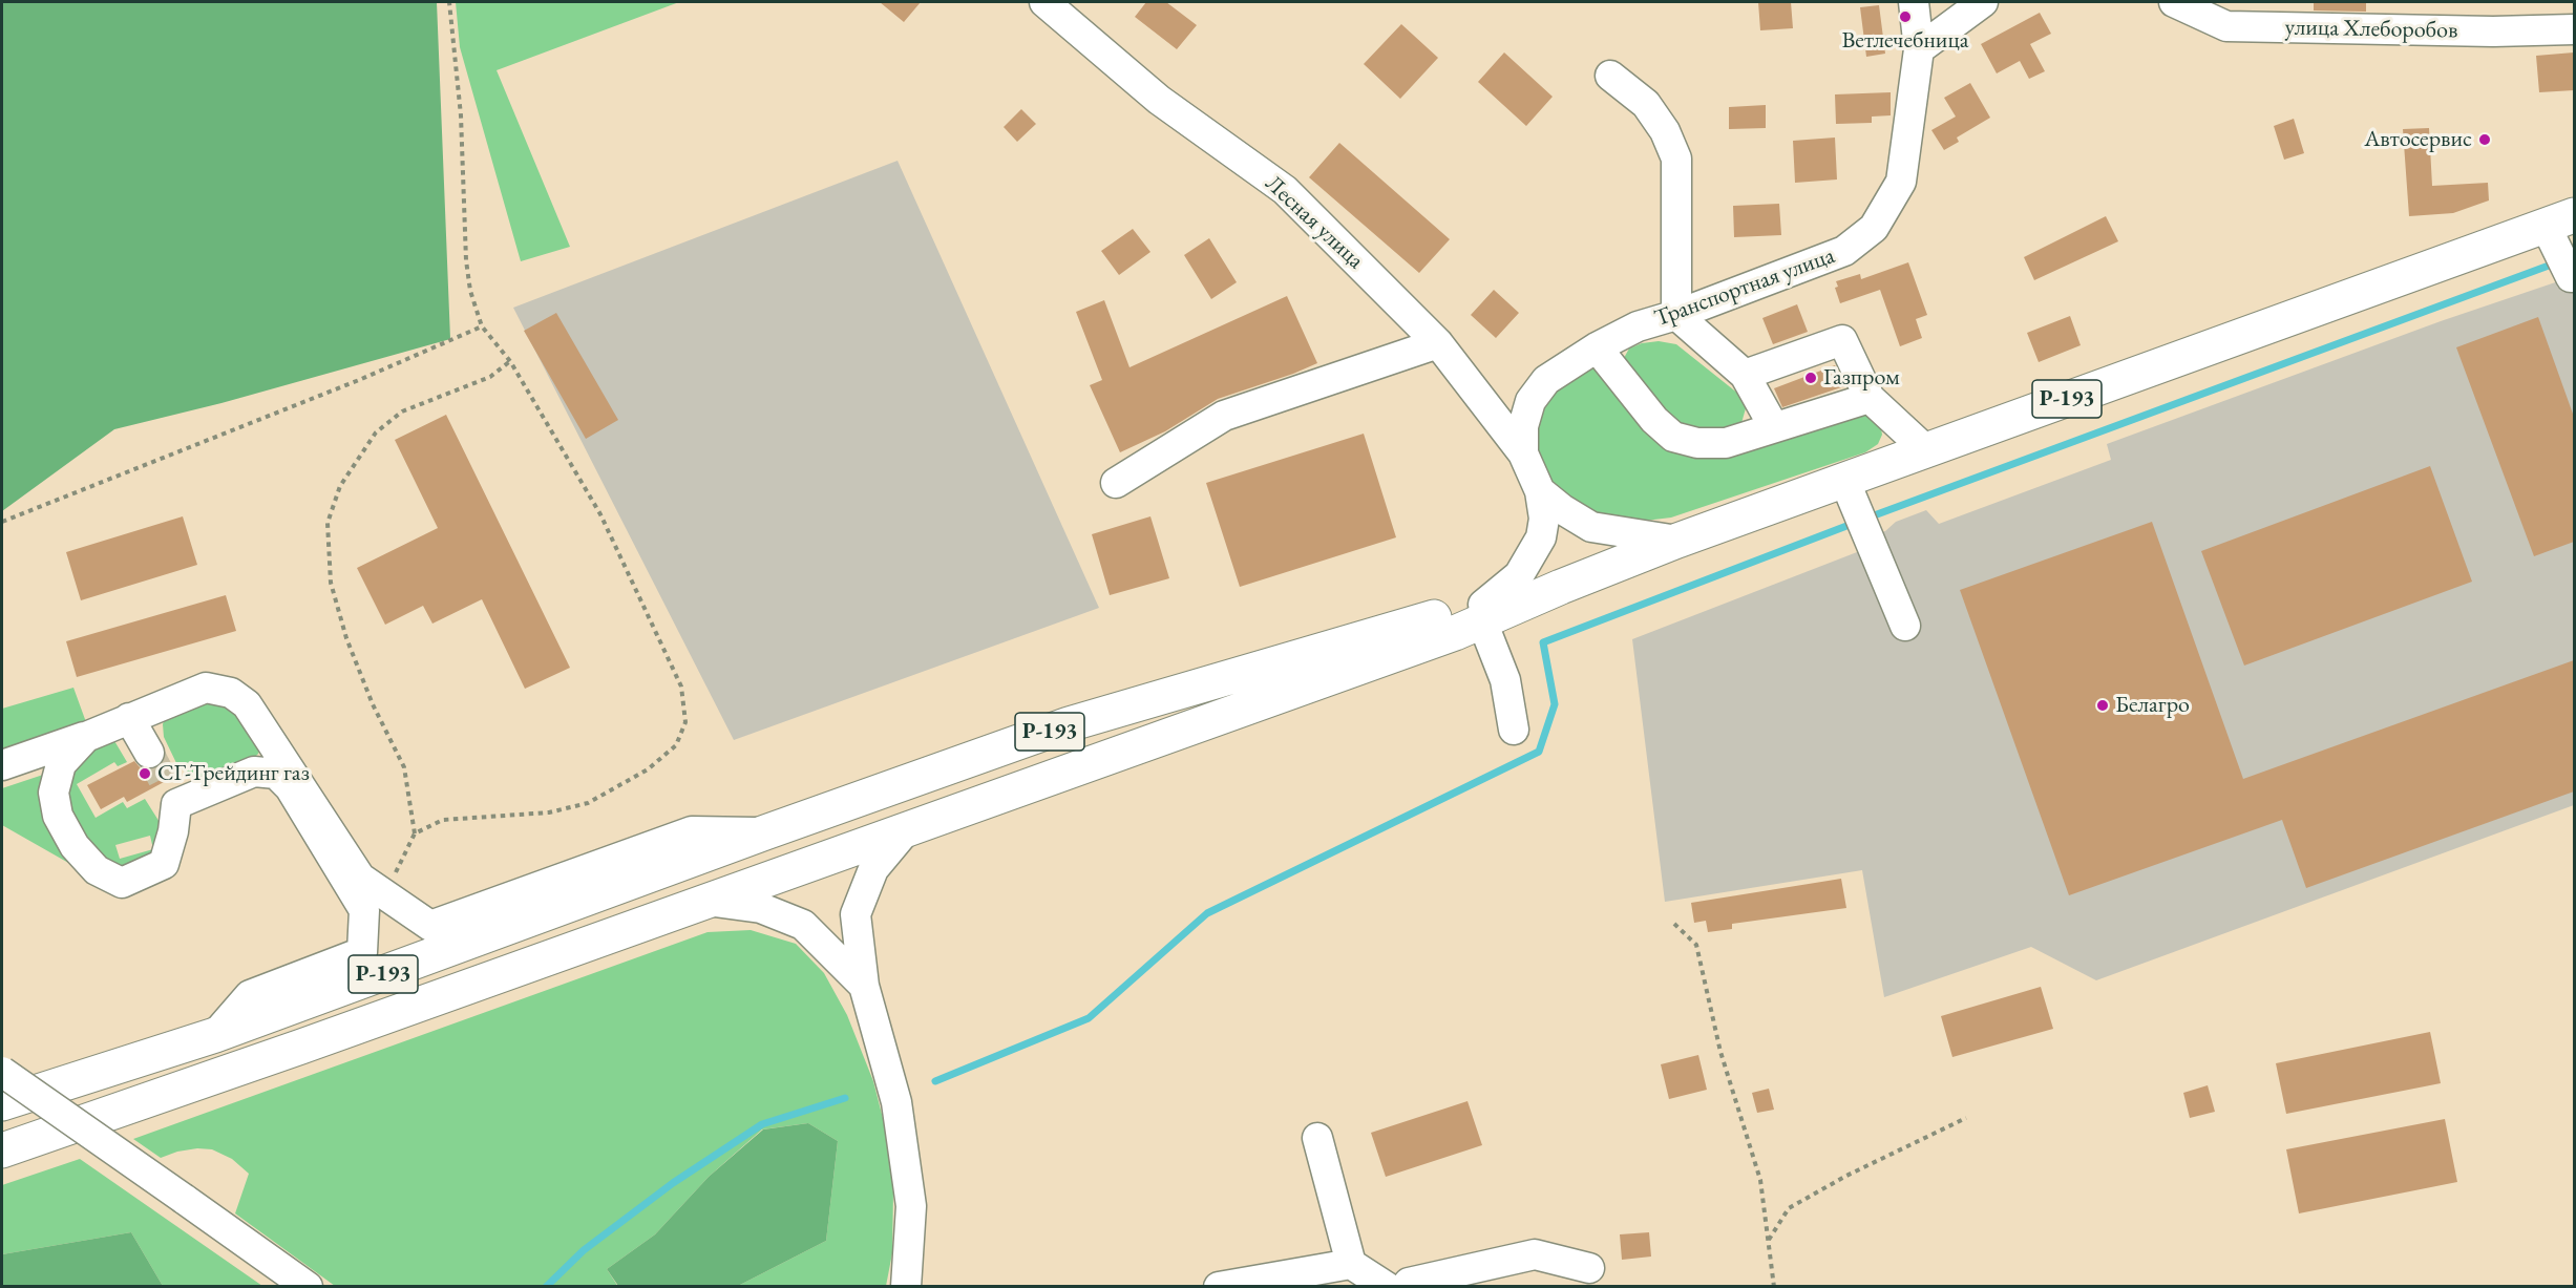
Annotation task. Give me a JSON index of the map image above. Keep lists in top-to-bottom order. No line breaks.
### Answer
{"streets":{"highway":["Р-193"],"street":["улица Хлеборобов","Лесная улица","Транспортная улица"]},"crossings":[["Лесная улица","Транспортная улица"]],"places":["Ветлечебница","Автосервис","Газпром","Белагро","СГ-Трейдинг газ"]}
